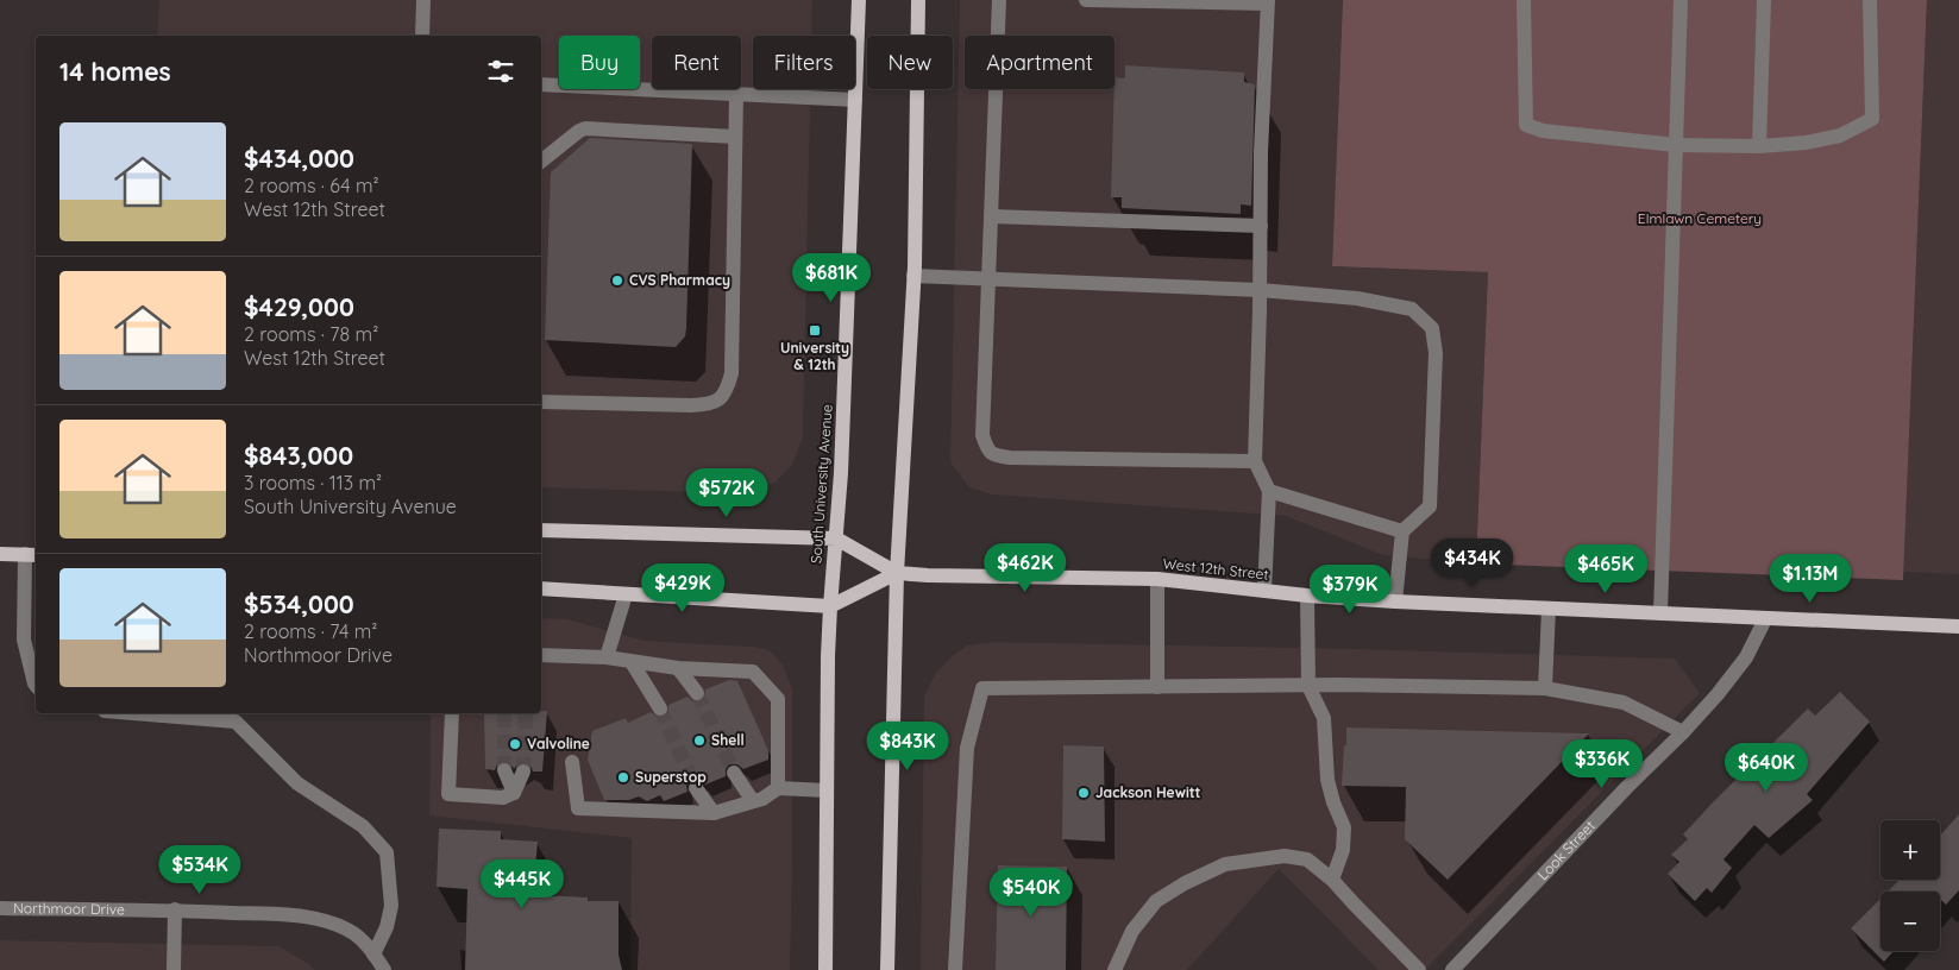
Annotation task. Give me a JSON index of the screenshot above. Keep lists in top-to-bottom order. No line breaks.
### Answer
{"streets":{"main road":["South University Avenue","West 12th Street"],"street":["Look Street","Northmoor Drive"]},"crossings":[["South University Avenue","West 12th Street"],["West 12th Street","Look Street"]],"parks":["Elmlawn Cemetery"],"places":{"other":["CVS Pharmacy","Shell","Valvoline","Superstop","Jackson Hewitt"],"transit":["University & 12th"]},"page":{"chip":["Buy","Rent","Filters","New","Apartment"],"heading":"14 homes","list":[{"name":"$434,000","note":"2 rooms · 64 m² · West 12th Street"},{"name":"$429,000","note":"2 rooms · 78 m² · West 12th Street"},{"name":"$843,000","note":"3 rooms · 113 m² · South University Avenue"},{"name":"$534,000","note":"2 rooms · 74 m² · Northmoor Drive"}],"price":["$681K","$572K","$434K","$462K","$465K","$1.13M","$429K","$379K","$843K","$336K","$640K","$534K","$445K","$540K"],"map_buttons":["+","−"]}}
